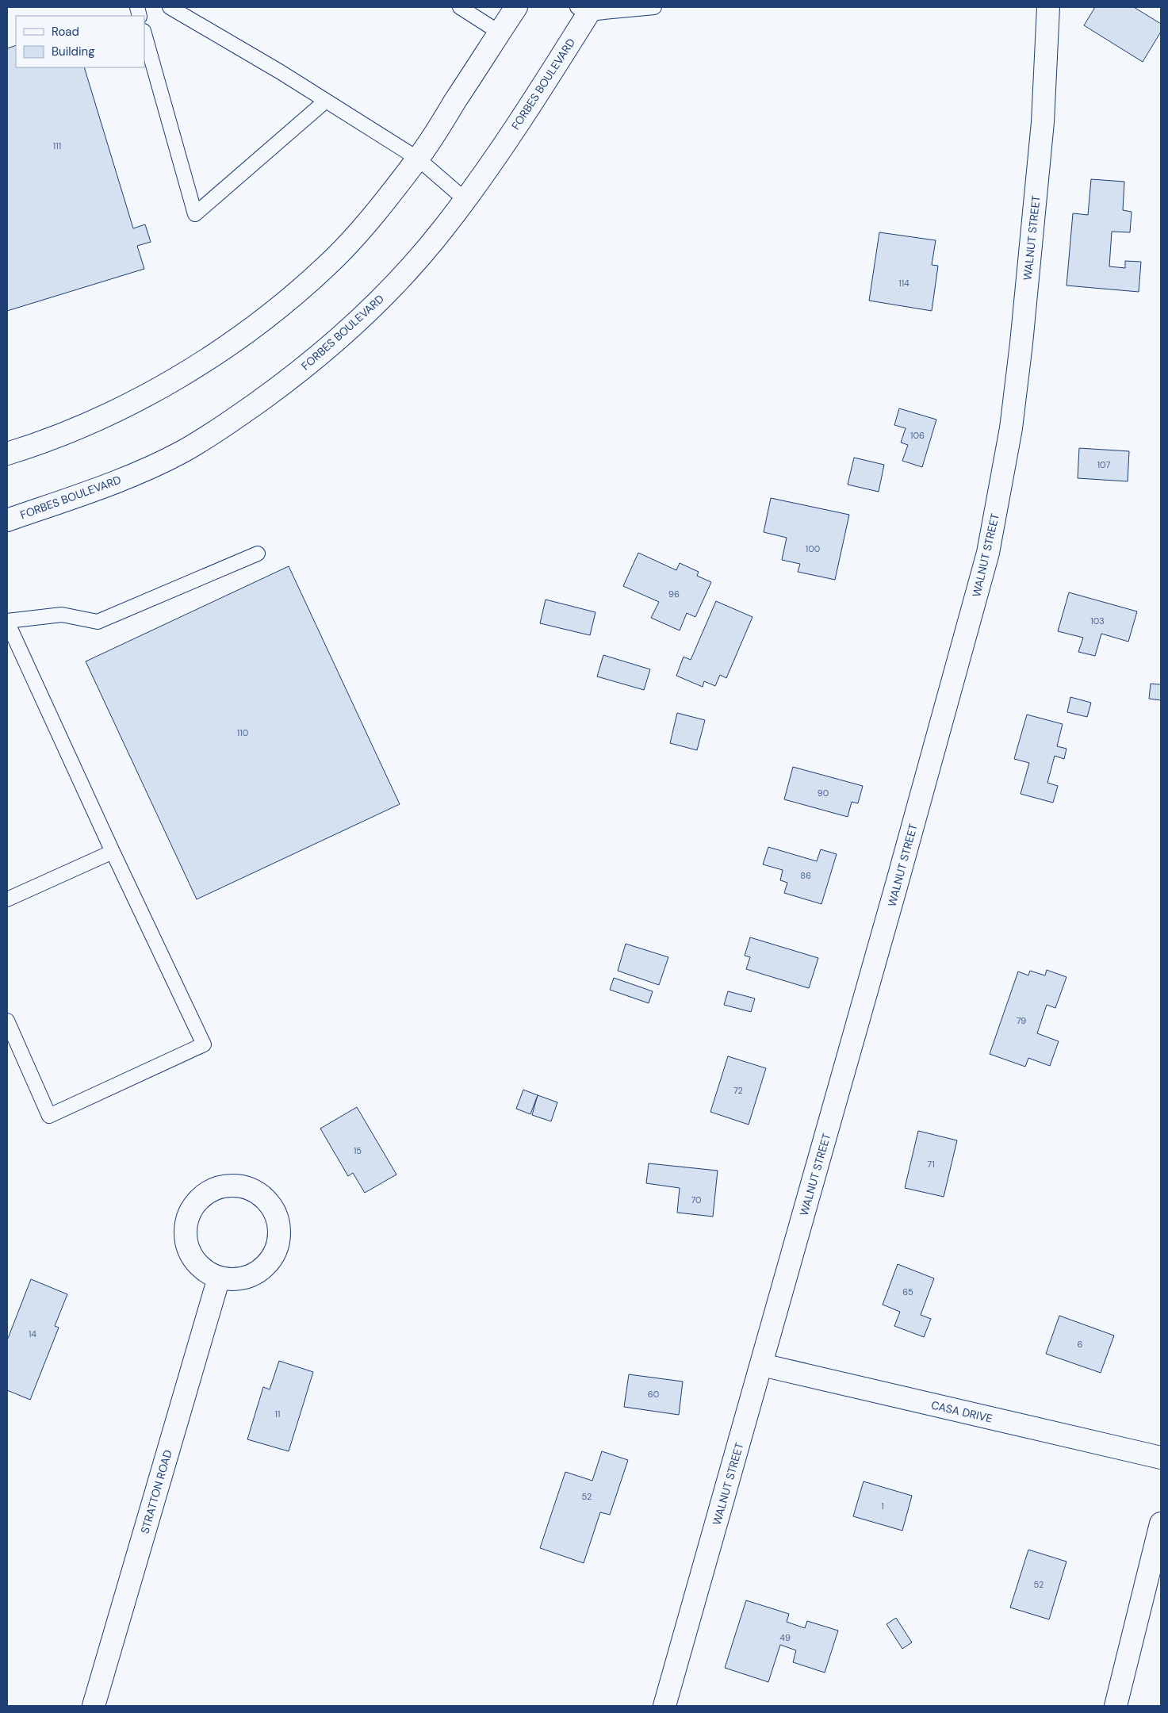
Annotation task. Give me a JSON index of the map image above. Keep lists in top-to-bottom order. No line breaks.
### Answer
{"streets":{"street":["FORBES BOULEVARD","WALNUT STREET","CASA DRIVE","STRATTON ROAD"]},"crossings":[["WALNUT STREET","CASA DRIVE"]],"house_numbers":["111","114","106","107","100","96","103","110","90","86","79","72","15","71","70","65","14","6","60","11","52","1","52","49"],"legend":["Road","Building"]}
